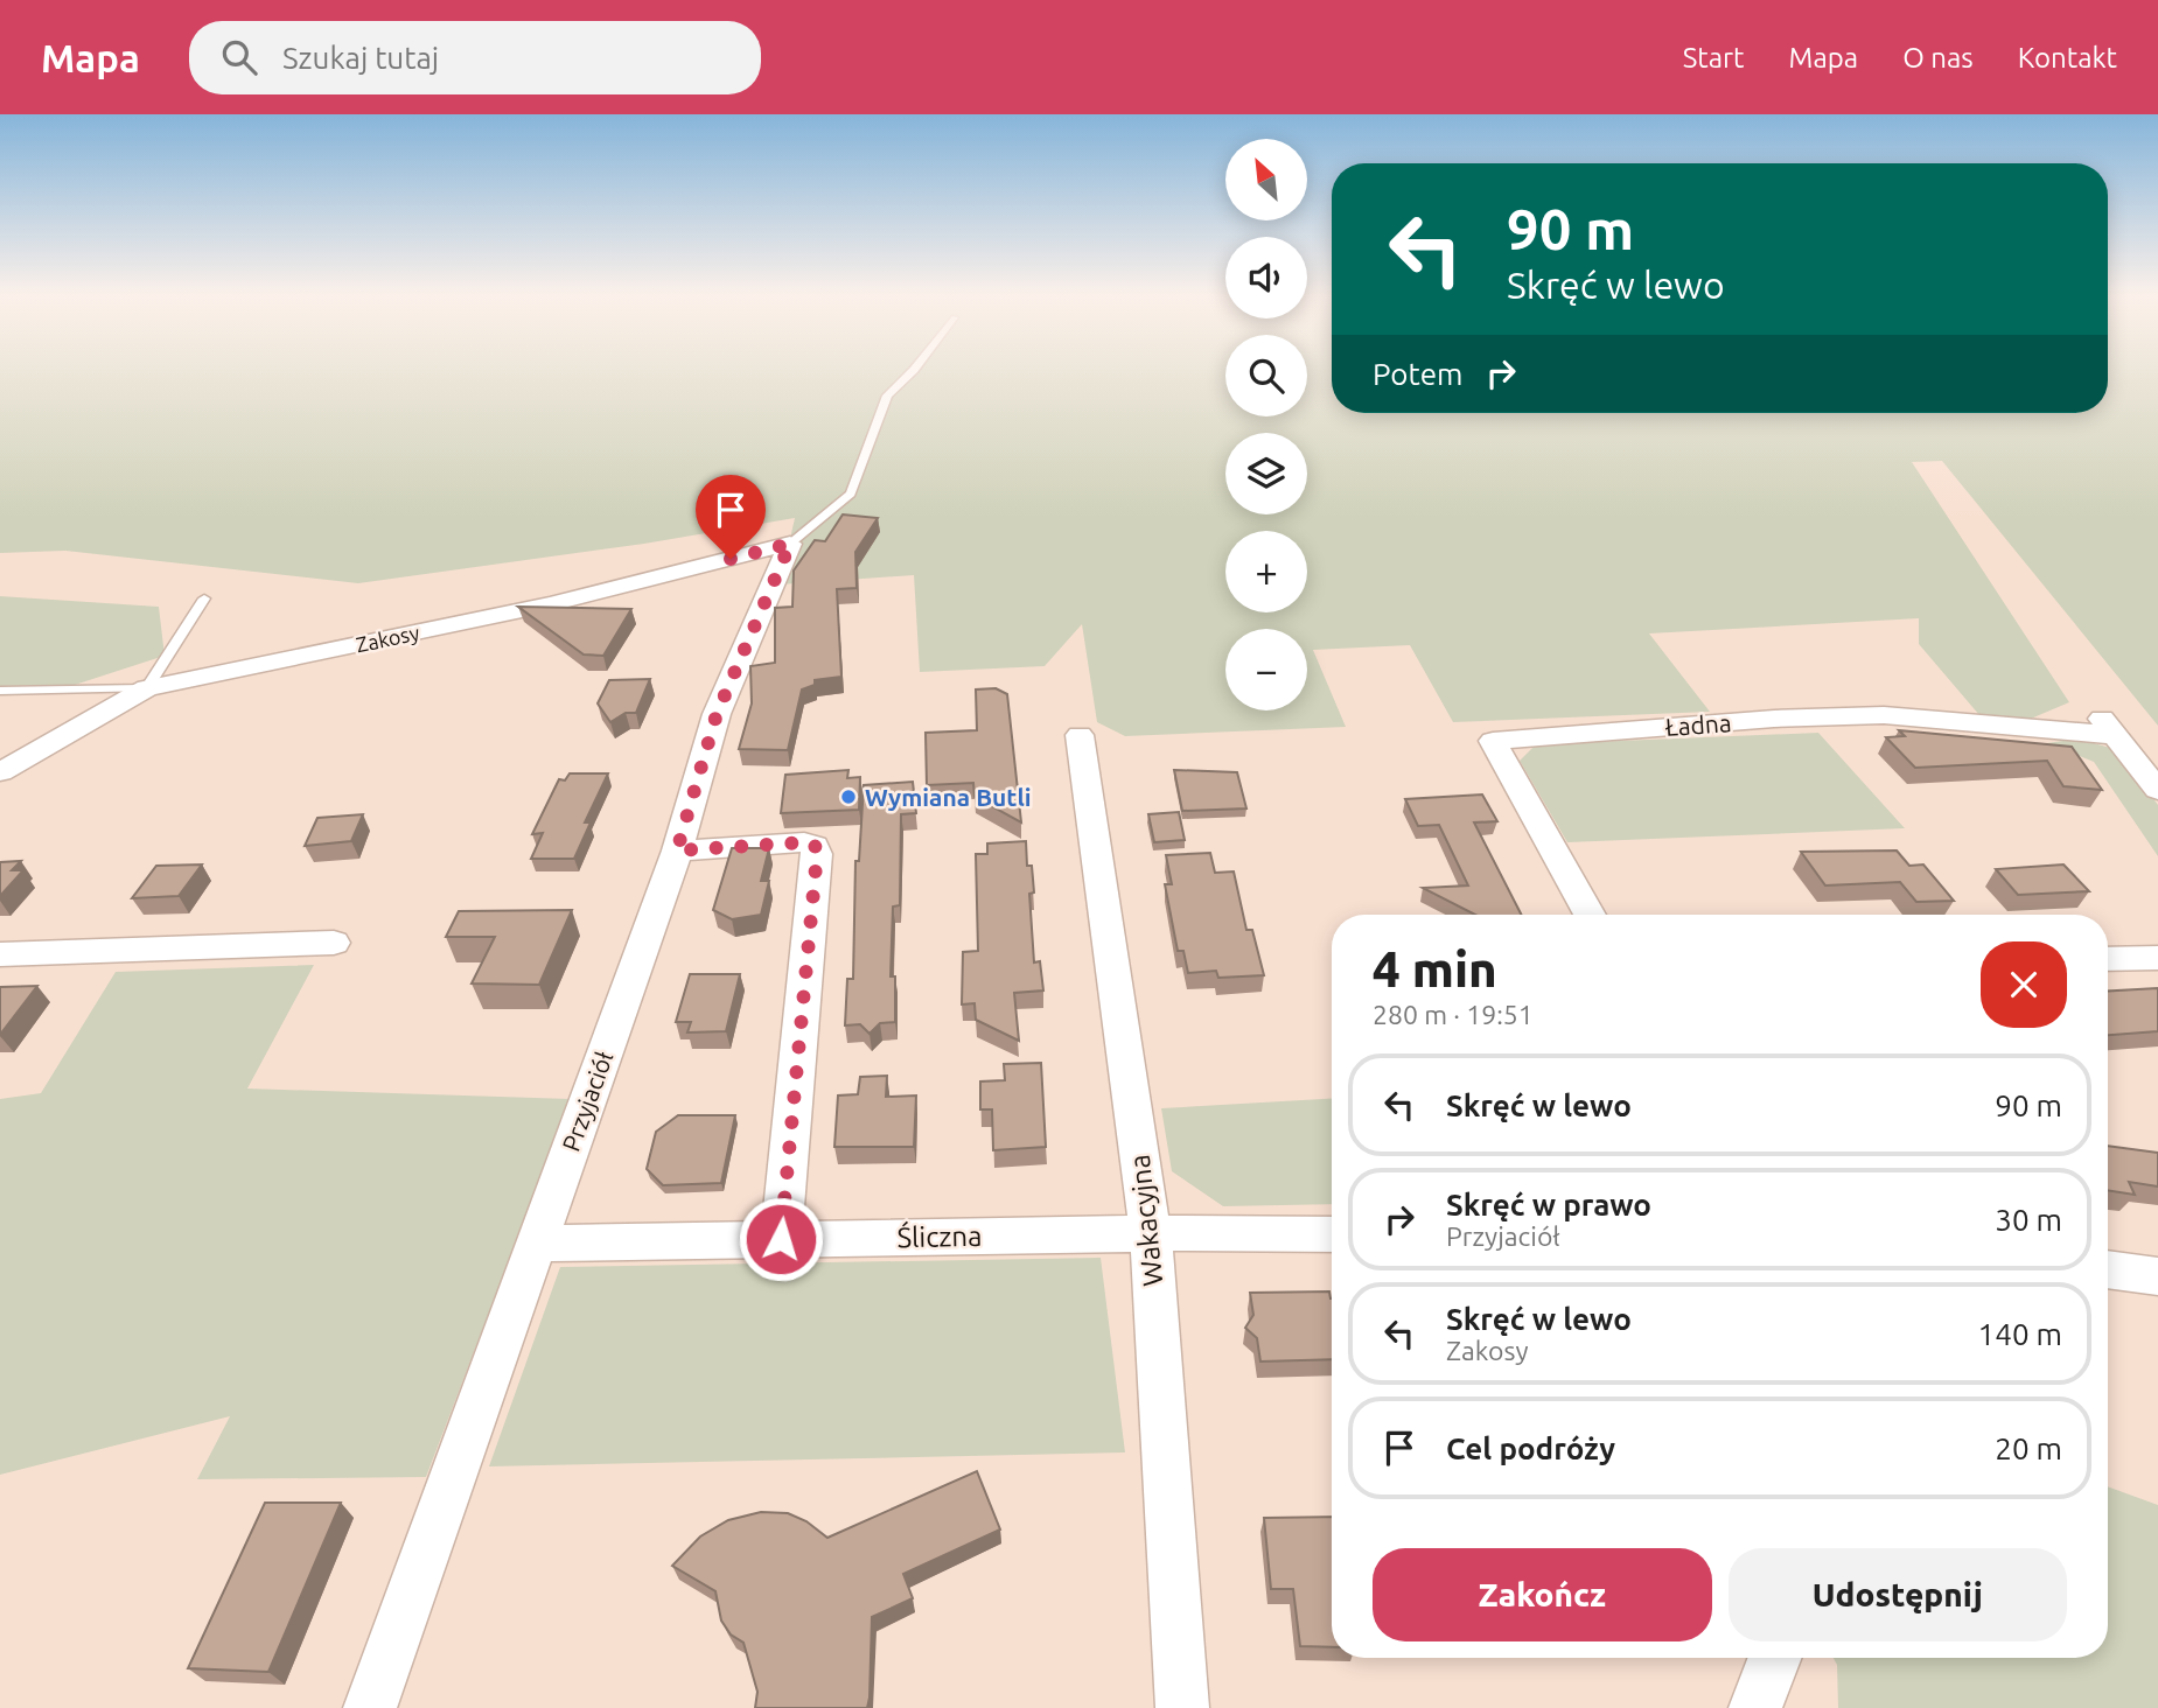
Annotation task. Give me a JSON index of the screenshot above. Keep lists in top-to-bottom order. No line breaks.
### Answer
{"streets":{"street":["Zakosy","Ładna","Przyjaciół","Wakacyjna","Śliczna"]},"crossings":[["Zakosy","Przyjaciół"],["Przyjaciół","Śliczna"],["Wakacyjna","Śliczna"]],"places":["Wymiana Butli"],"north":"top left","page":{"header":"Mapa","search":"Szukaj tutaj","nav":["Start","Mapa","O nas","Kontakt"],"map_buttons":["+","−"],"turn":["90 m","Skręć w lewo"],"then":"Potem","heading":["4 min","280 m · 19:51"],"list":[{"name":"Skręć w lewo","value":"90 m"},{"name":"Skręć w prawo","note":"Przyjaciół","value":"30 m"},{"name":"Skręć w lewo","note":"Zakosy","value":"140 m"},{"name":"Cel podróży","value":"20 m"}],"buttons":["Zakończ","Udostępnij"]}}
